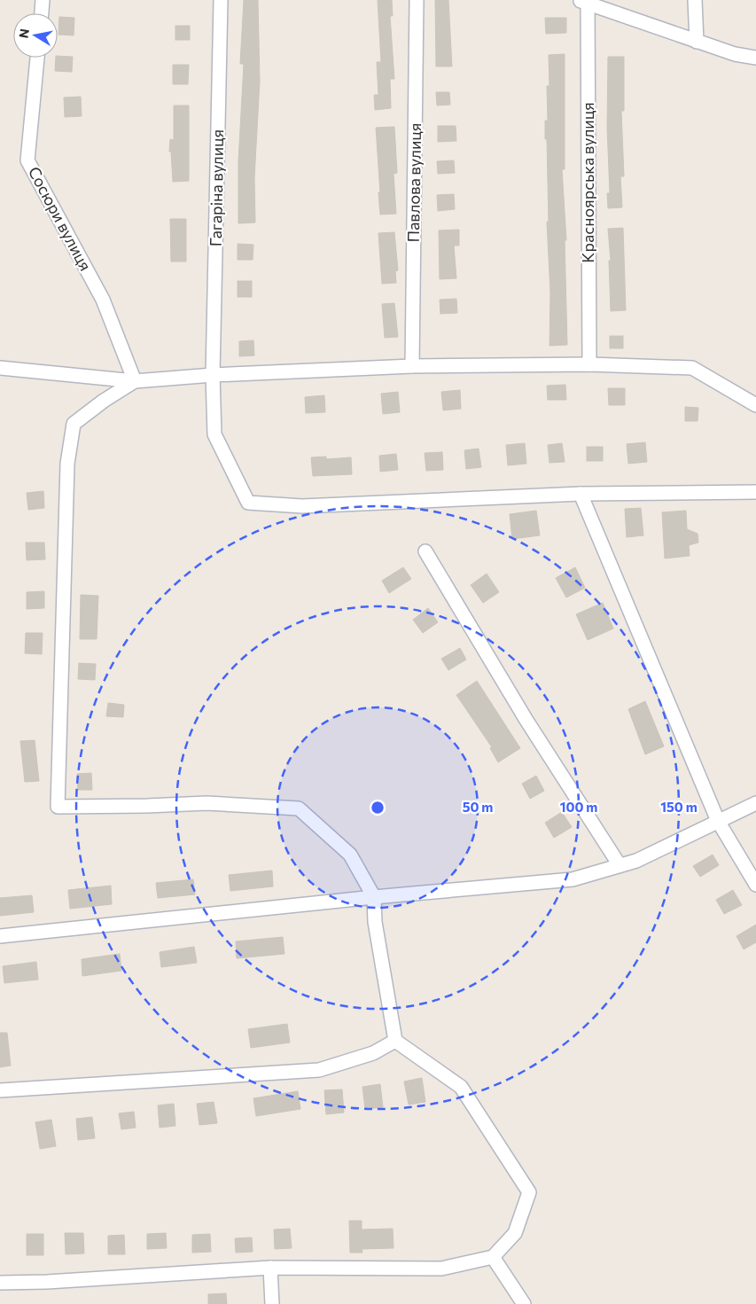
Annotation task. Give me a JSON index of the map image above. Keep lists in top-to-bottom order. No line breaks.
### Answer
{"streets":{"street":["Павлова вулиця","Красноярська вулиця","Гагаріна вулиця","Сосюри вулиця"]},"north":"left","rings":["50 m","100 m","150 m"]}
